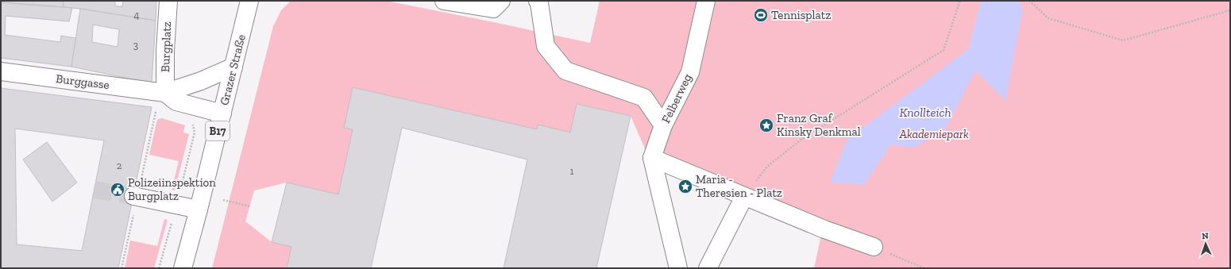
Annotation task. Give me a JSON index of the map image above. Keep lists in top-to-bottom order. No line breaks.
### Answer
{"streets":{"street":["Burgplatz","Grazer Straße","Burggasse","Felberweg","B17"]},"crossings":[["Burgplatz","Burggasse"],["Grazer Straße","Burggasse"]],"water":["Knollteich"],"parks":["Akademiepark"],"places":{"sports":["Tennisplatz"],"place":["Franz Graf Kinsky Denkmal","Maria - Theresien - Platz"],"public building":["Polizeiinspektion Burgplatz"]},"house_numbers":["4","3","2","1"],"north":"top"}
